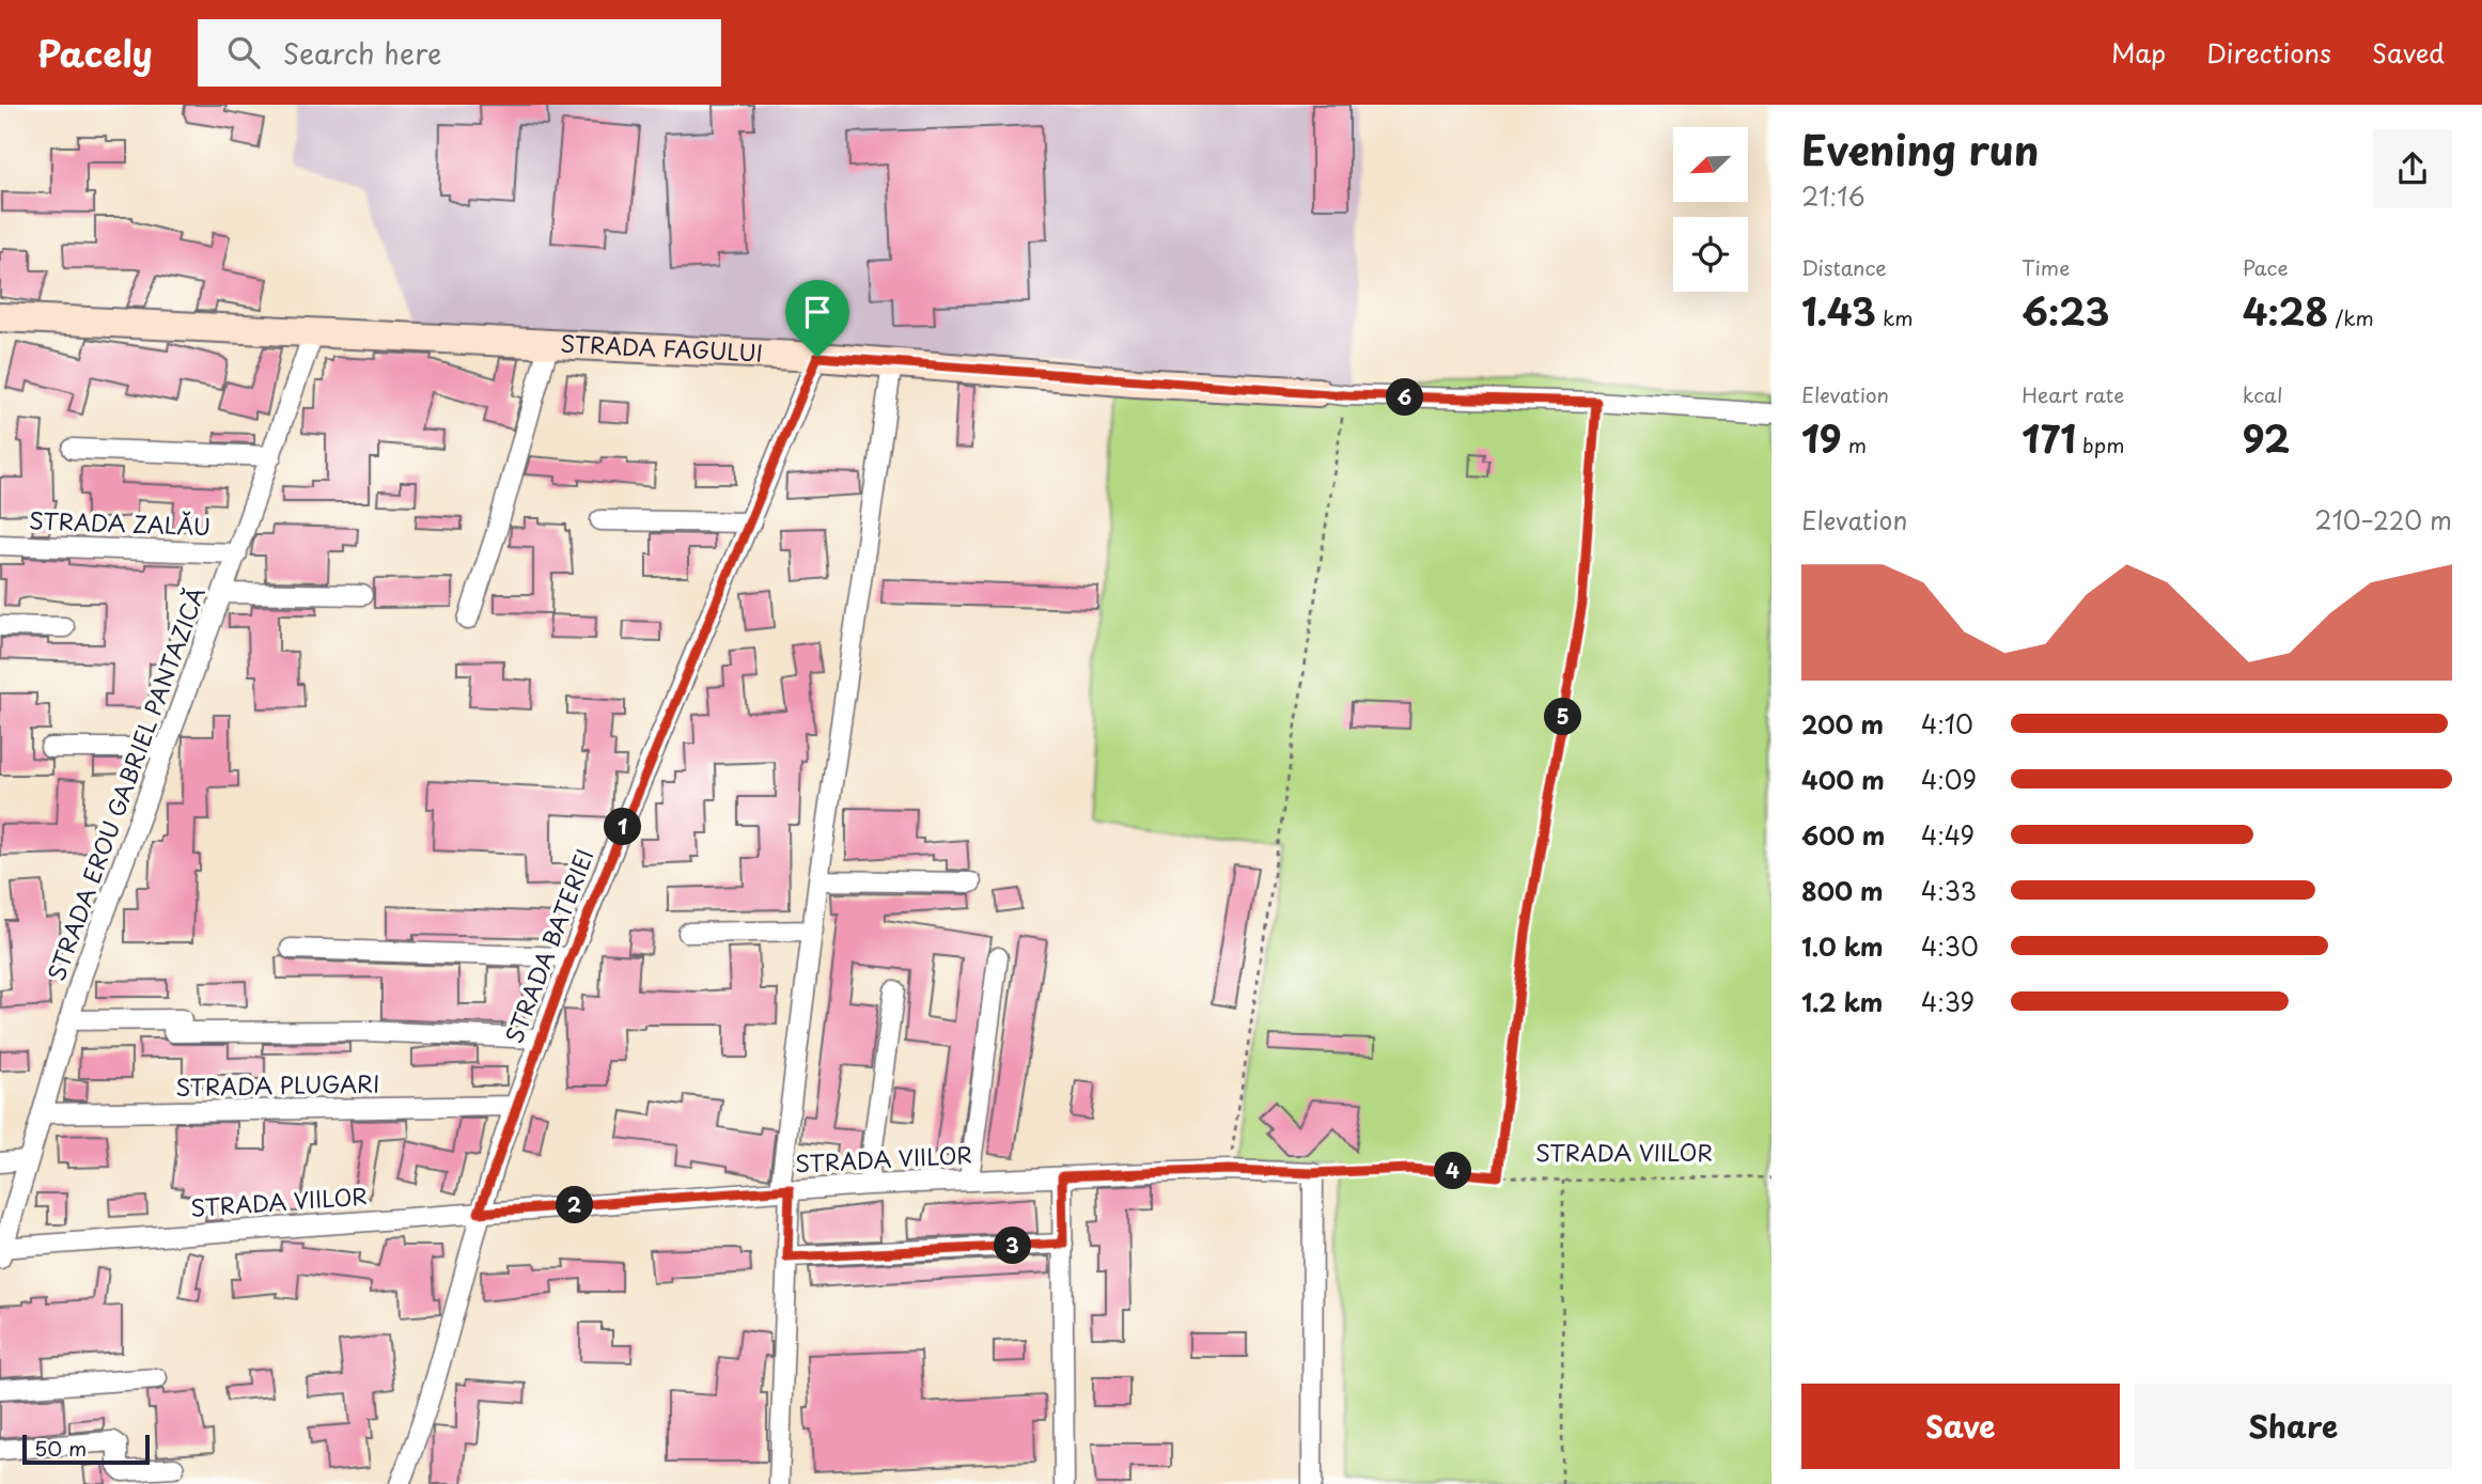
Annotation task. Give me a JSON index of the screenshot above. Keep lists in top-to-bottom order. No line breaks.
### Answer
{"streets":{"street":["STRADA FAGULUI","STRADA ZALĂU","STRADA EROU GABRIEL PANTAZICĂ","STRADA BATERIEI","STRADA PLUGARI","STRADA VIILOR"]},"crossings":[["STRADA FAGULUI","STRADA EROU GABRIEL PANTAZICĂ"],["STRADA FAGULUI","STRADA BATERIEI"],["STRADA ZALĂU","STRADA EROU GABRIEL PANTAZICĂ"],["STRADA EROU GABRIEL PANTAZICĂ","STRADA PLUGARI"],["STRADA EROU GABRIEL PANTAZICĂ","STRADA VIILOR"],["STRADA BATERIEI","STRADA PLUGARI"],["STRADA BATERIEI","STRADA VIILOR"]],"scale_bar":"50 m","north":"bottom left","page":{"header":"Pacely","search":"Search here","nav":["Map","Directions","Saved"],"heading":["Evening run","21:16"],"stats":[["Distance","1.43 km"],["Time","6:23"],["Pace","4:28 /km"],["Elevation","19 m"],["Heart rate","171 bpm"],["kcal","92"]],"pins":["6","5","1","4","2","3"],"chart":["Elevation","210–220 m"],"list":[{"name":"200 m","note":"4:10"},{"name":"400 m","note":"4:09"},{"name":"600 m","note":"4:49"},{"name":"800 m","note":"4:33"},{"name":"1.0 km","note":"4:30"},{"name":"1.2 km","note":"4:39"}],"buttons":["Save","Share"],"scale":"50 m"}}
